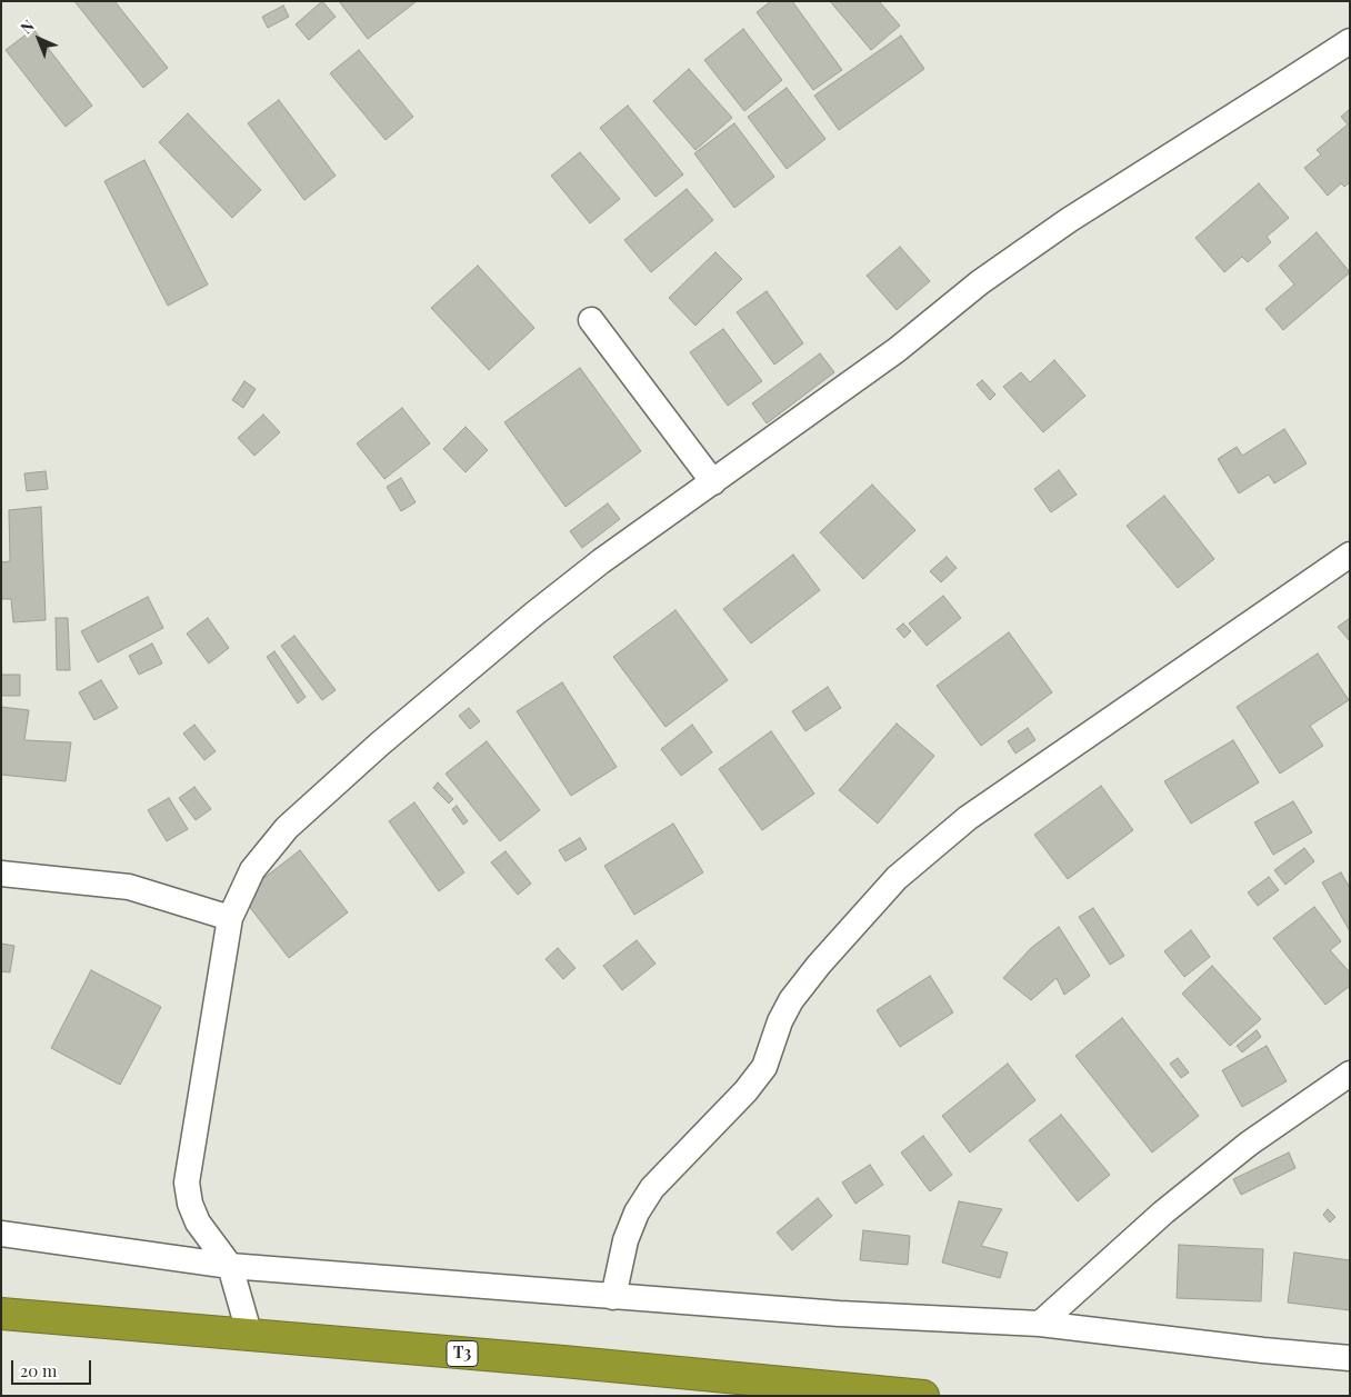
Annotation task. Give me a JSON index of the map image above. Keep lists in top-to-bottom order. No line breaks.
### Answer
{"streets":{"highway":["T3"]},"scale_bar":"20 m","north":"top left"}
